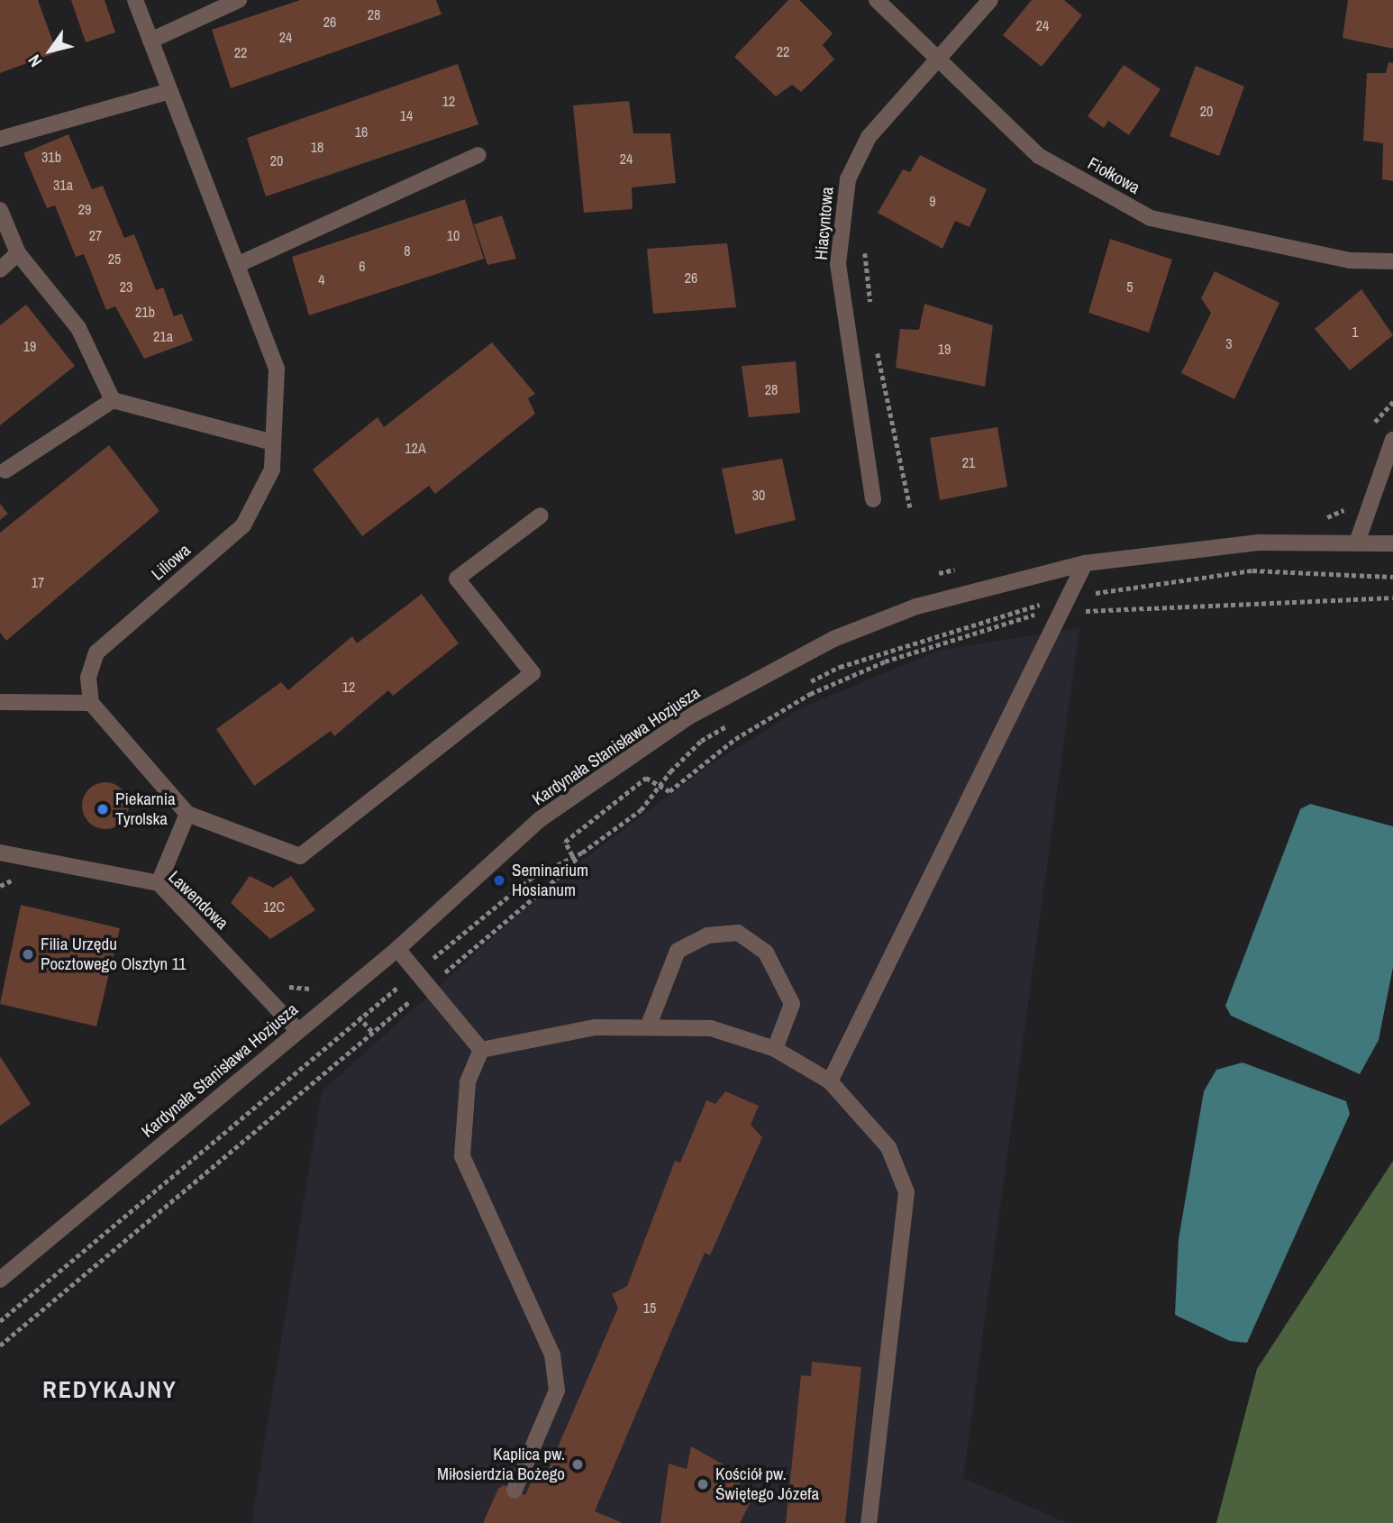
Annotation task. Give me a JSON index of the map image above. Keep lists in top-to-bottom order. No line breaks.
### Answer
{"streets":{"street":["Fiołkowa","Hiacyntowa","Liliowa","Kardynała Stanisława Hozjusza","Lawendowa"]},"crossings":[["Fiołkowa","Hiacyntowa"],["Kardynała Stanisława Hozjusza","Lawendowa"]],"districts":["REDYKAJNY"],"places":["Piekarnia Tyrolska","Seminarium Hosianum","Filia Urzędu Pocztowego Olsztyn 11","Kaplica pw. Miłosierdzia Bożego","Kościół pw. Świętego Józefa"],"house_numbers":["28","26","24","24","22","22","12","20","14","16","18","31b","24","20","31a","9","29","27","10","8","25","6","26","4","23","5","21b","1","21a","3","19","19","28","12A","21","30","17","12","12C","15"],"north":"bottom left"}
